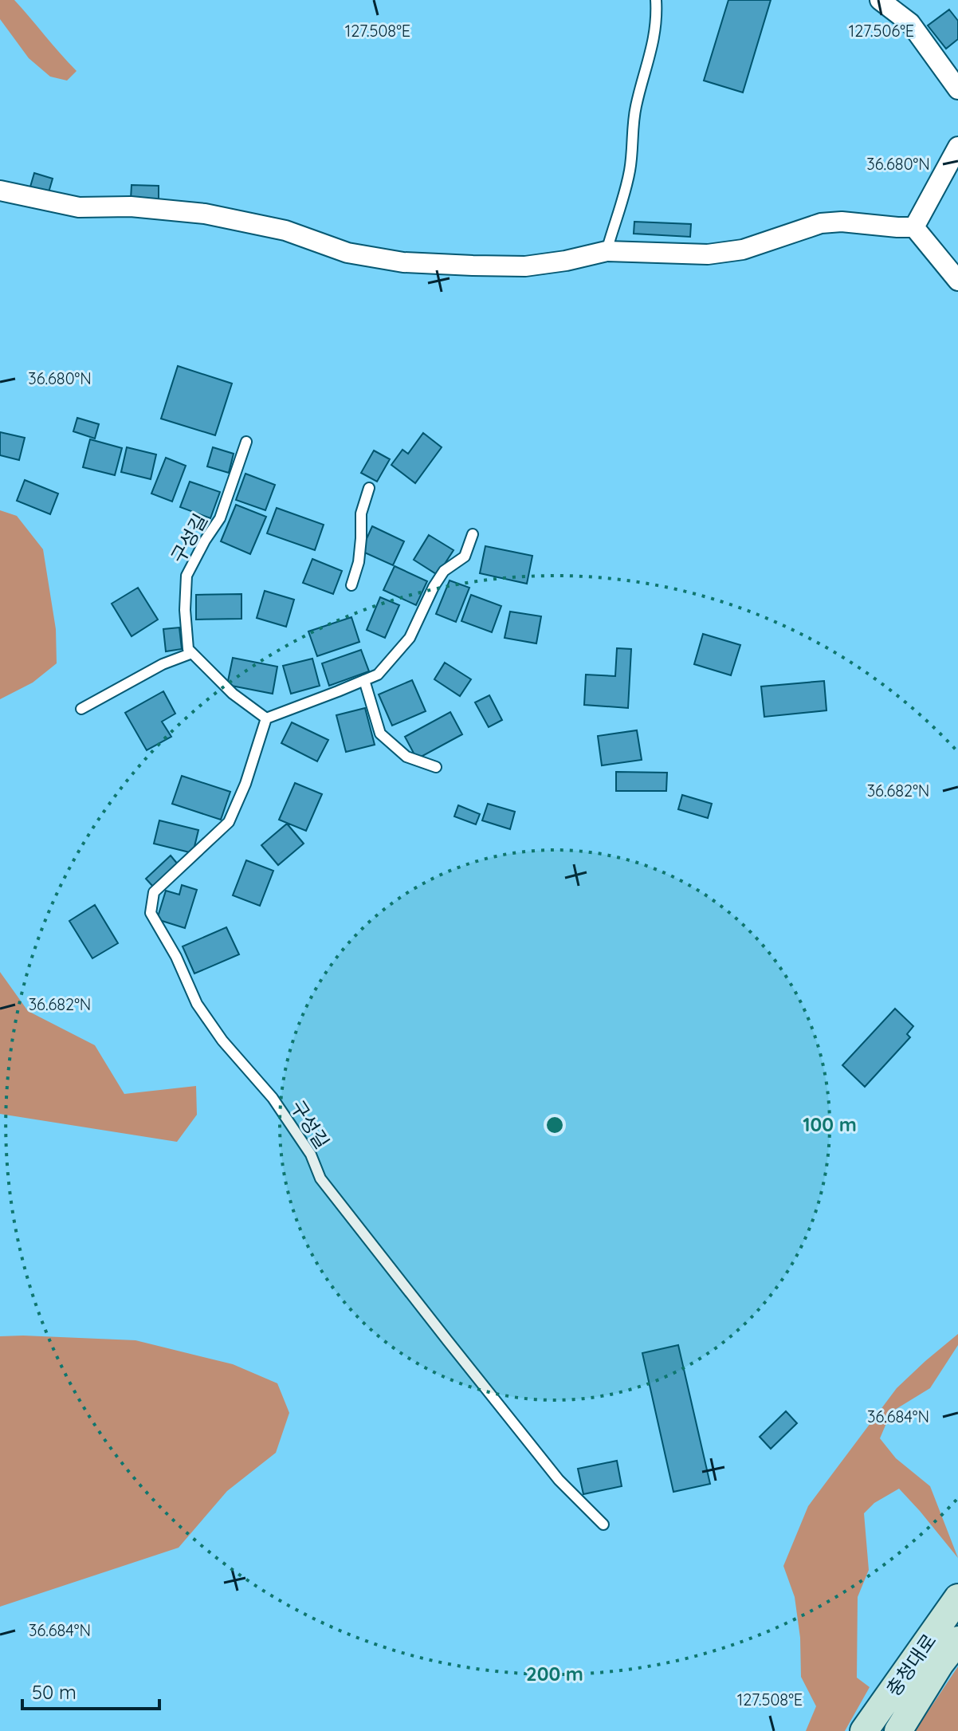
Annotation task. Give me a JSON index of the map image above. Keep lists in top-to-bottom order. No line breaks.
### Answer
{"streets":{"main road":["충청대로"],"lane":["구성길"]},"scale_bar":"50 m","coordinates":["127.508°E","127.506°E","36.680°N","36.682°N","36.684°N"],"rings":["100 m","200 m"]}
